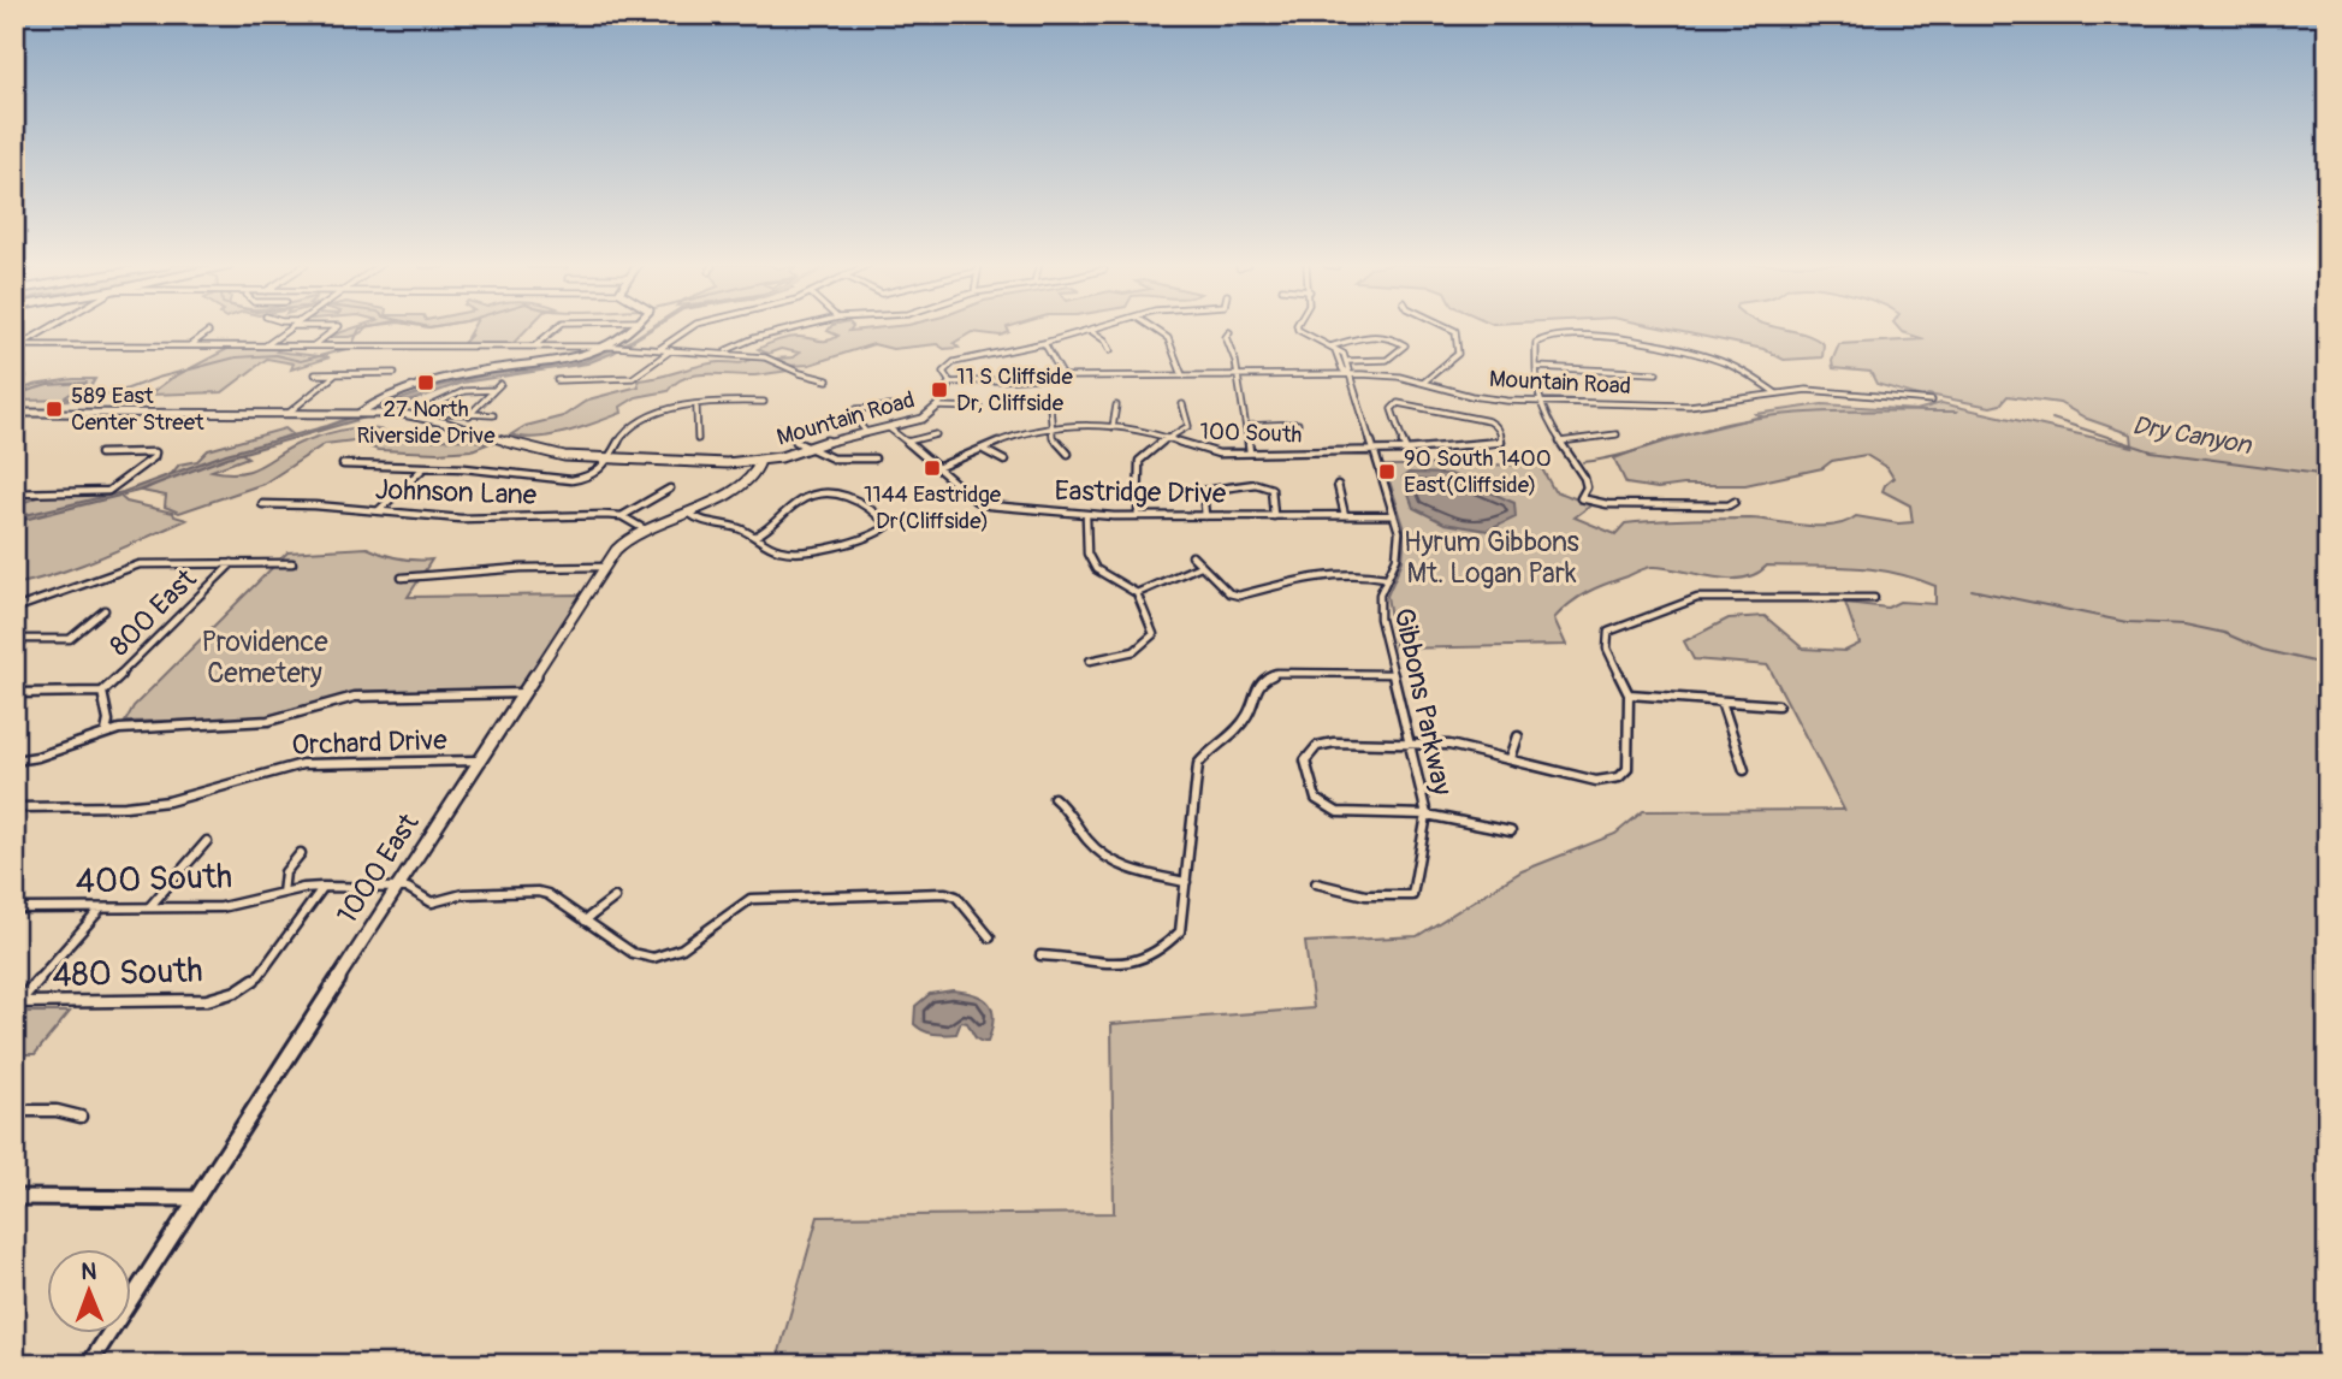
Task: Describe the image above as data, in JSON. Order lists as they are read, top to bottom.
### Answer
{
  "streets": {
    "street": [
      "Mountain Road",
      "100 South",
      "Johnson Lane",
      "Eastridge Drive",
      "800 East",
      "Gibbons Parkway",
      "Orchard Drive",
      "1000 East",
      "400 South",
      "480 South"
    ]
  },
  "crossings": [
    ["Mountain Road", "Eastridge Drive"],
    ["Mountain Road", "Gibbons Parkway"],
    ["Mountain Road", "1000 East"],
    ["100 South", "Eastridge Drive"],
    ["100 South", "Gibbons Parkway"],
    ["Eastridge Drive", "Gibbons Parkway"],
    ["Orchard Drive", "1000 East"],
    ["1000 East", "400 South"],
    ["400 South", "480 South"]
  ],
  "water": ["Dry Canyon"],
  "parks": ["Hyrum Gibbons Mt. Logan Park", "Providence Cemetery"],
  "places": {
    "transit": [
      "27 North Riverside Drive",
      "11 S Cliffside Dr, Cliffside",
      "589 East Center Street",
      "1144 Eastridge Dr(Cliffside)",
      "90 South 1400 East(Cliffside)"
    ]
  },
  "north": "top"
}
